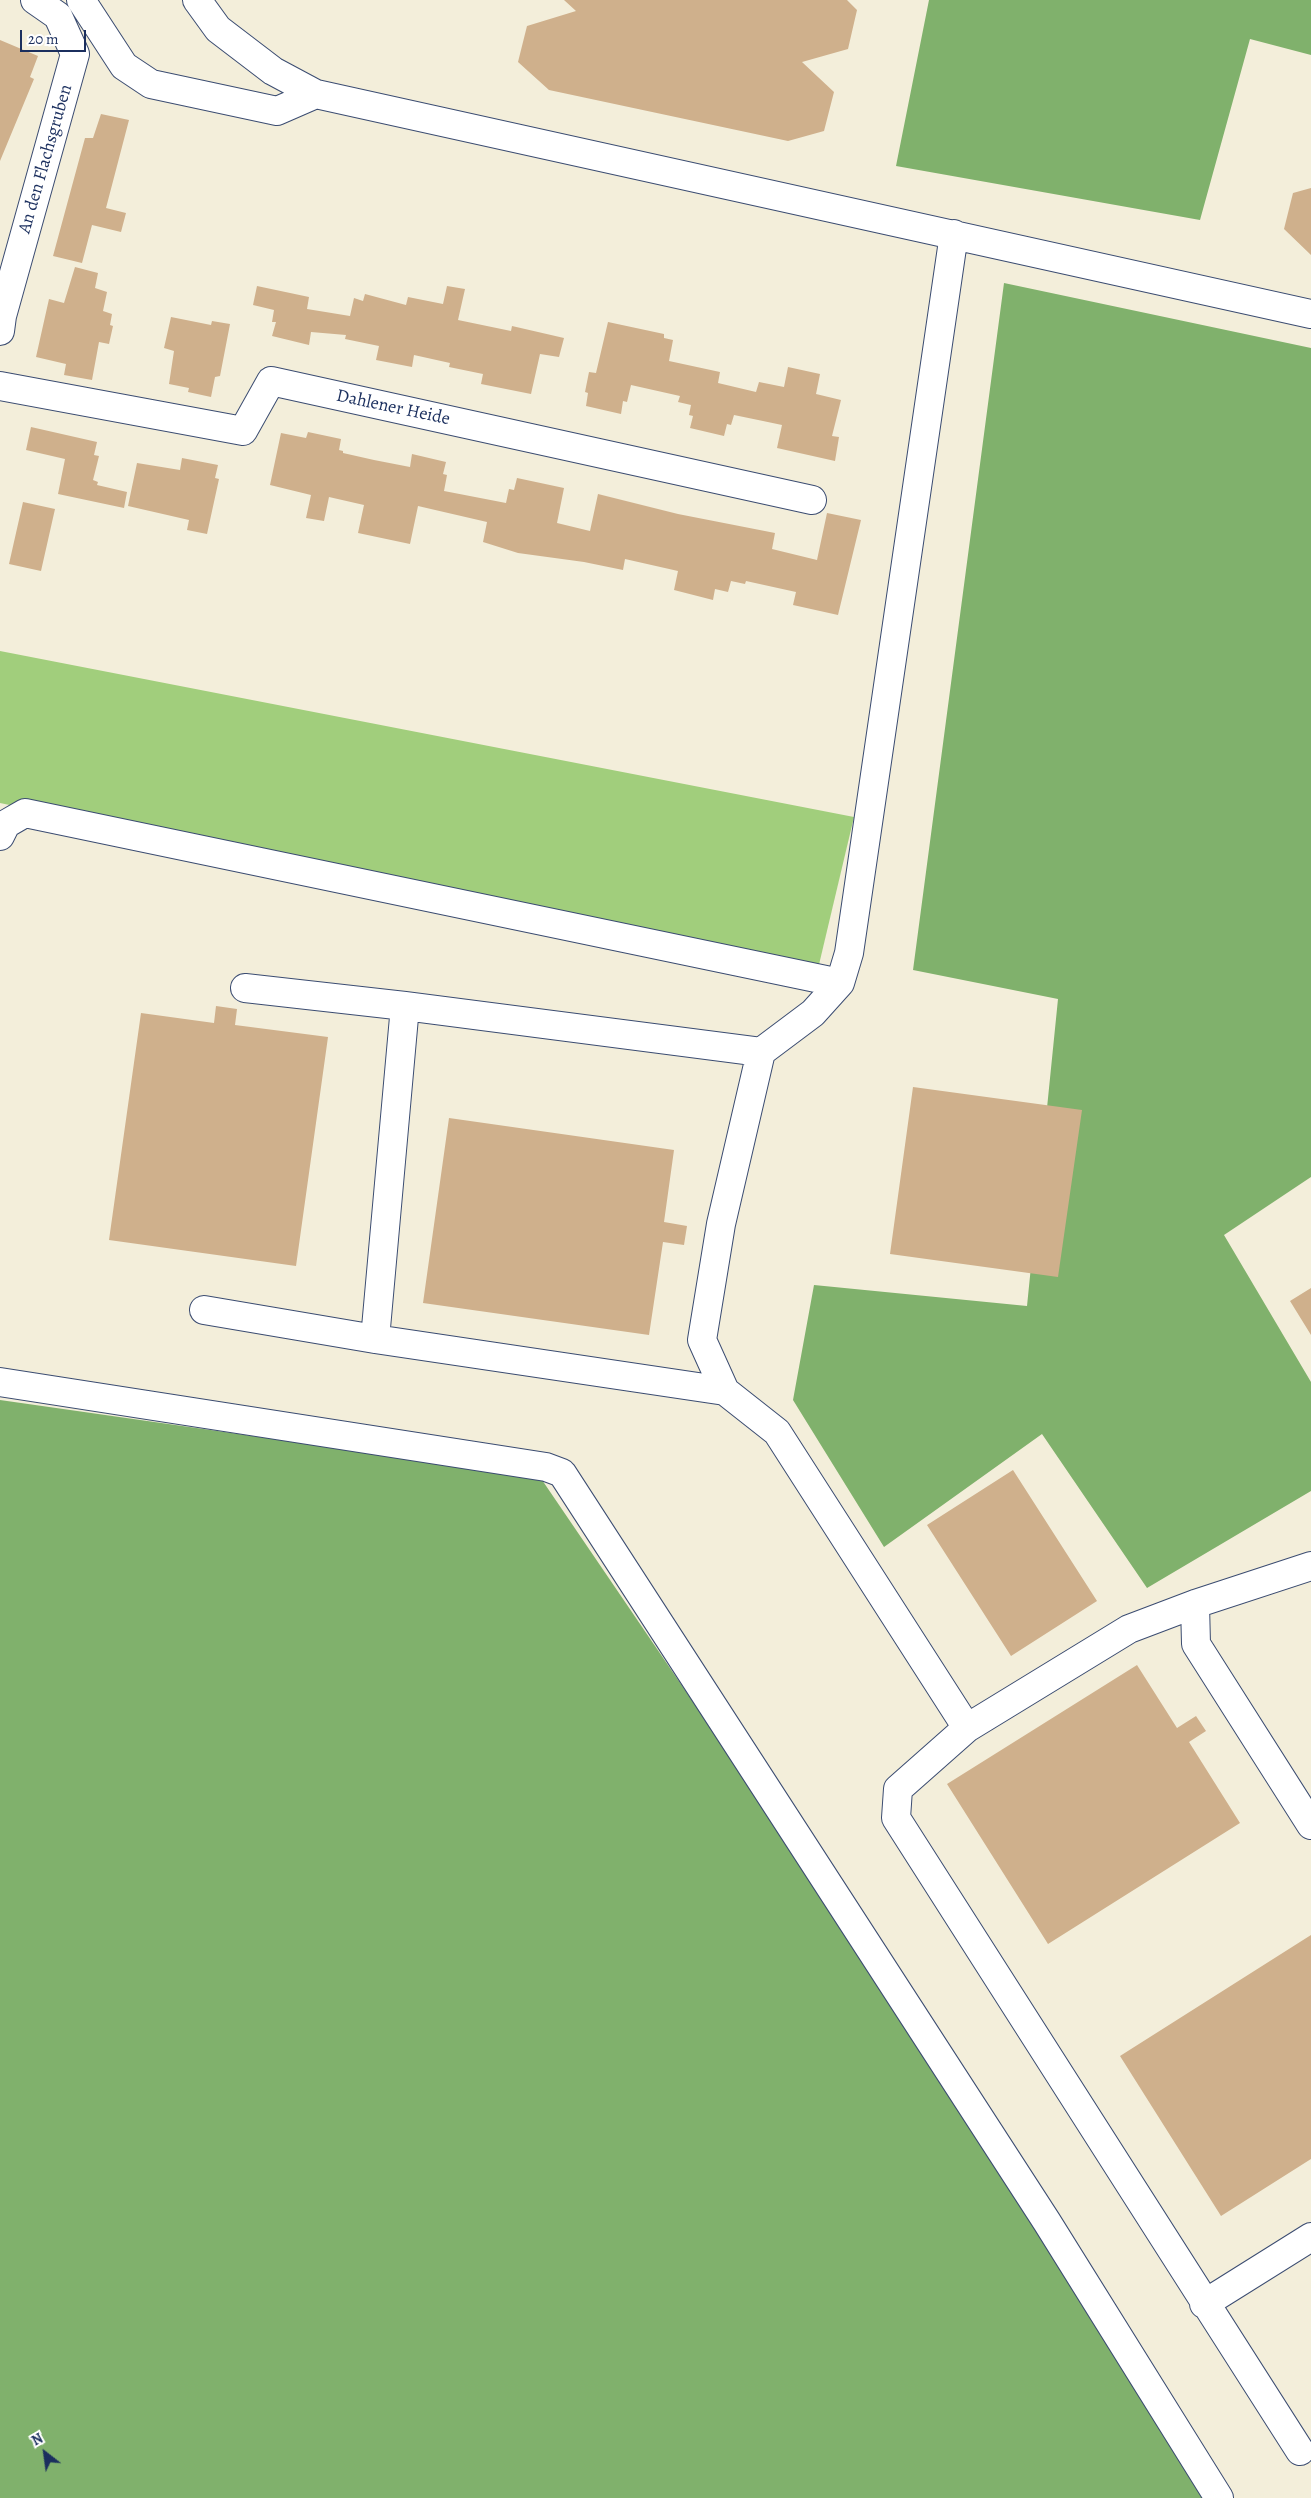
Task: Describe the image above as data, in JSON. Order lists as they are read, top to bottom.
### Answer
{
  "streets": {
    "street": ["An den Flachsgruben", "Dahlener Heide"]
  },
  "scale_bar": "20 m",
  "north": "top left"
}
